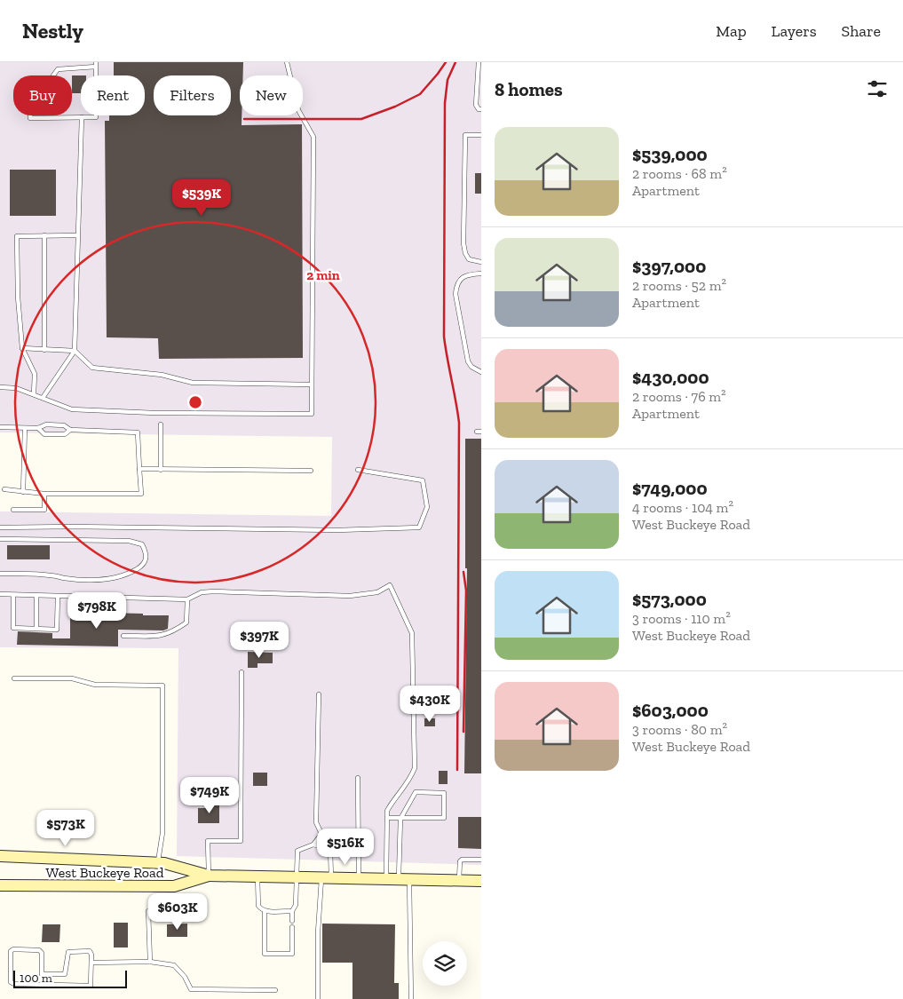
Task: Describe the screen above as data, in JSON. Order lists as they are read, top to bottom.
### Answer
{
  "streets": {
    "main road": ["West Buckeye Road"]
  },
  "scale_bar": "100 m",
  "page": {
    "header": "Nestly",
    "nav": ["Map", "Layers", "Share"],
    "heading": "8 homes",
    "chip": [
      "Buy",
      "Rent",
      "Filters",
      "New"
    ],
    "list": [
      {
        "name": "$539,000",
        "note": "2 rooms · 68 m² · Apartment"
      },
      {
        "name": "$397,000",
        "note": "2 rooms · 52 m² · Apartment"
      },
      {
        "name": "$430,000",
        "note": "2 rooms · 76 m² · Apartment"
      },
      {
        "name": "$749,000",
        "note": "4 rooms · 104 m² · West Buckeye Road"
      },
      {
        "name": "$573,000",
        "note": "3 rooms · 110 m² · West Buckeye Road"
      },
      {
        "name": "$603,000",
        "note": "3 rooms · 80 m² · West Buckeye Road"
      }
    ],
    "price": [
      "$539K",
      "$798K",
      "$397K",
      "$430K",
      "$749K",
      "$573K",
      "$516K",
      "$603K"
    ],
    "scale": "100 m"
  },
  "rings": ["2 min"]
}
